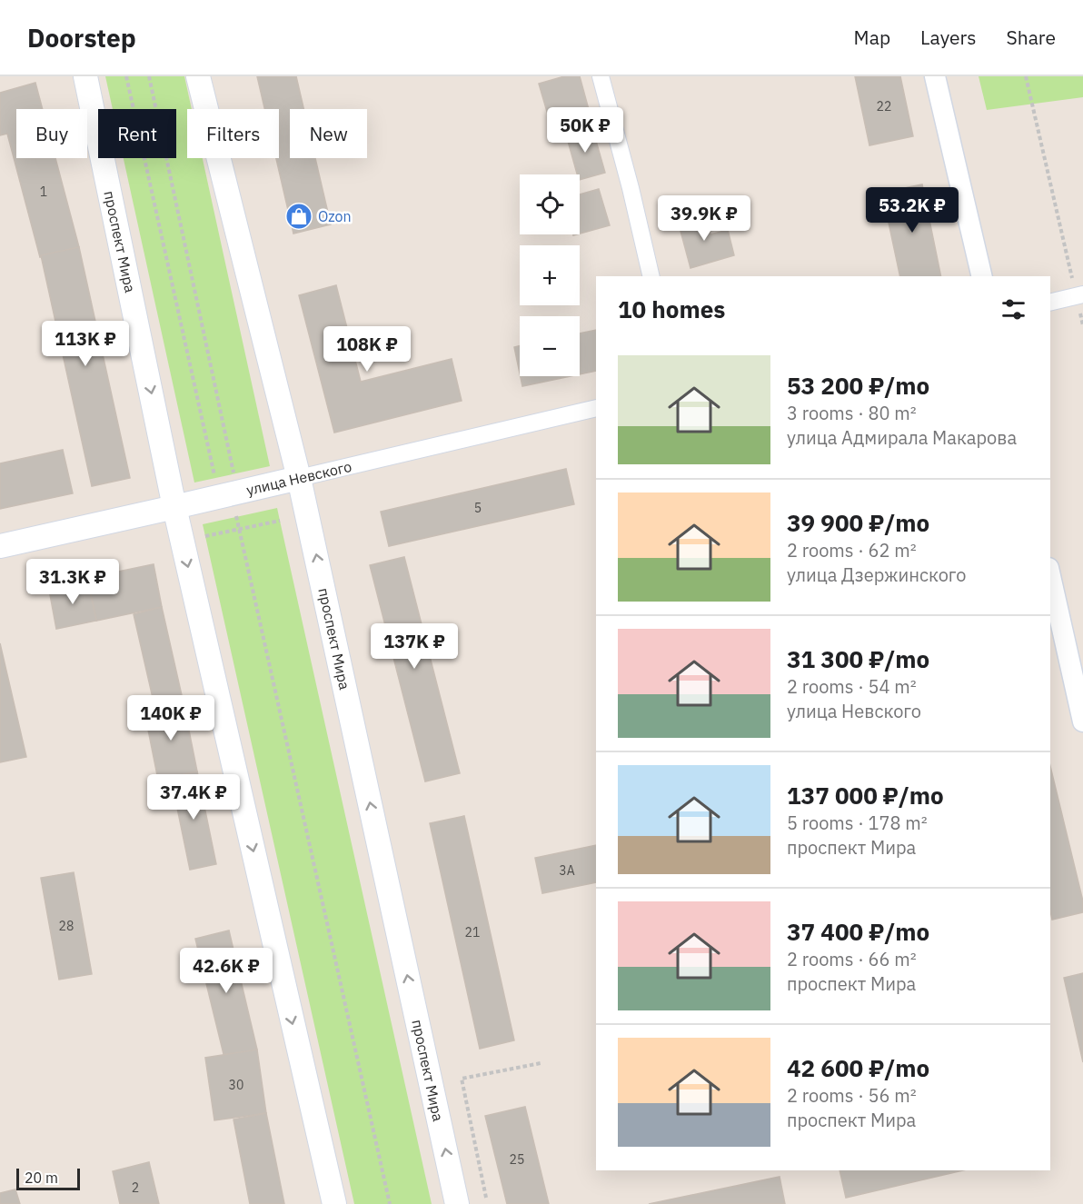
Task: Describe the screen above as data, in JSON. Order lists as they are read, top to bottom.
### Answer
{
  "streets": {
    "main road": ["проспект Мира", "улица Невского"]
  },
  "crossings": [
    ["проспект Мира", "улица Невского"]
  ],
  "places": {
    "shop": ["Ozon"]
  },
  "house_numbers": [
    "22",
    "1",
    "5",
    "3А",
    "28",
    "21",
    "30",
    "25",
    "2"
  ],
  "scale_bar": "20 m",
  "page": {
    "header": "Doorstep",
    "nav": ["Map", "Layers", "Share"],
    "price": [
      "50K ₽",
      "53.2K ₽",
      "39.9K ₽",
      "113K ₽",
      "108K ₽",
      "31.3K ₽",
      "137K ₽",
      "140K ₽",
      "37.4K ₽",
      "42.6K ₽"
    ],
    "chip": [
      "Buy",
      "Rent",
      "Filters",
      "New"
    ],
    "map_buttons": ["+", "−"],
    "heading": "10 homes",
    "list": [
      {
        "name": "53 200 ₽/mo",
        "note": "3 rooms · 80 m² · улица Адмирала Макарова"
      },
      {
        "name": "39 900 ₽/mo",
        "note": "2 rooms · 62 m² · улица Дзержинского"
      },
      {
        "name": "31 300 ₽/mo",
        "note": "2 rooms · 54 m² · улица Невского"
      },
      {
        "name": "137 000 ₽/mo",
        "note": "5 rooms · 178 m² · проспект Мира"
      },
      {
        "name": "37 400 ₽/mo",
        "note": "2 rooms · 66 m² · проспект Мира"
      },
      {
        "name": "42 600 ₽/mo",
        "note": "2 rooms · 56 m² · проспект Мира"
      }
    ],
    "scale": "20 m"
  }
}
